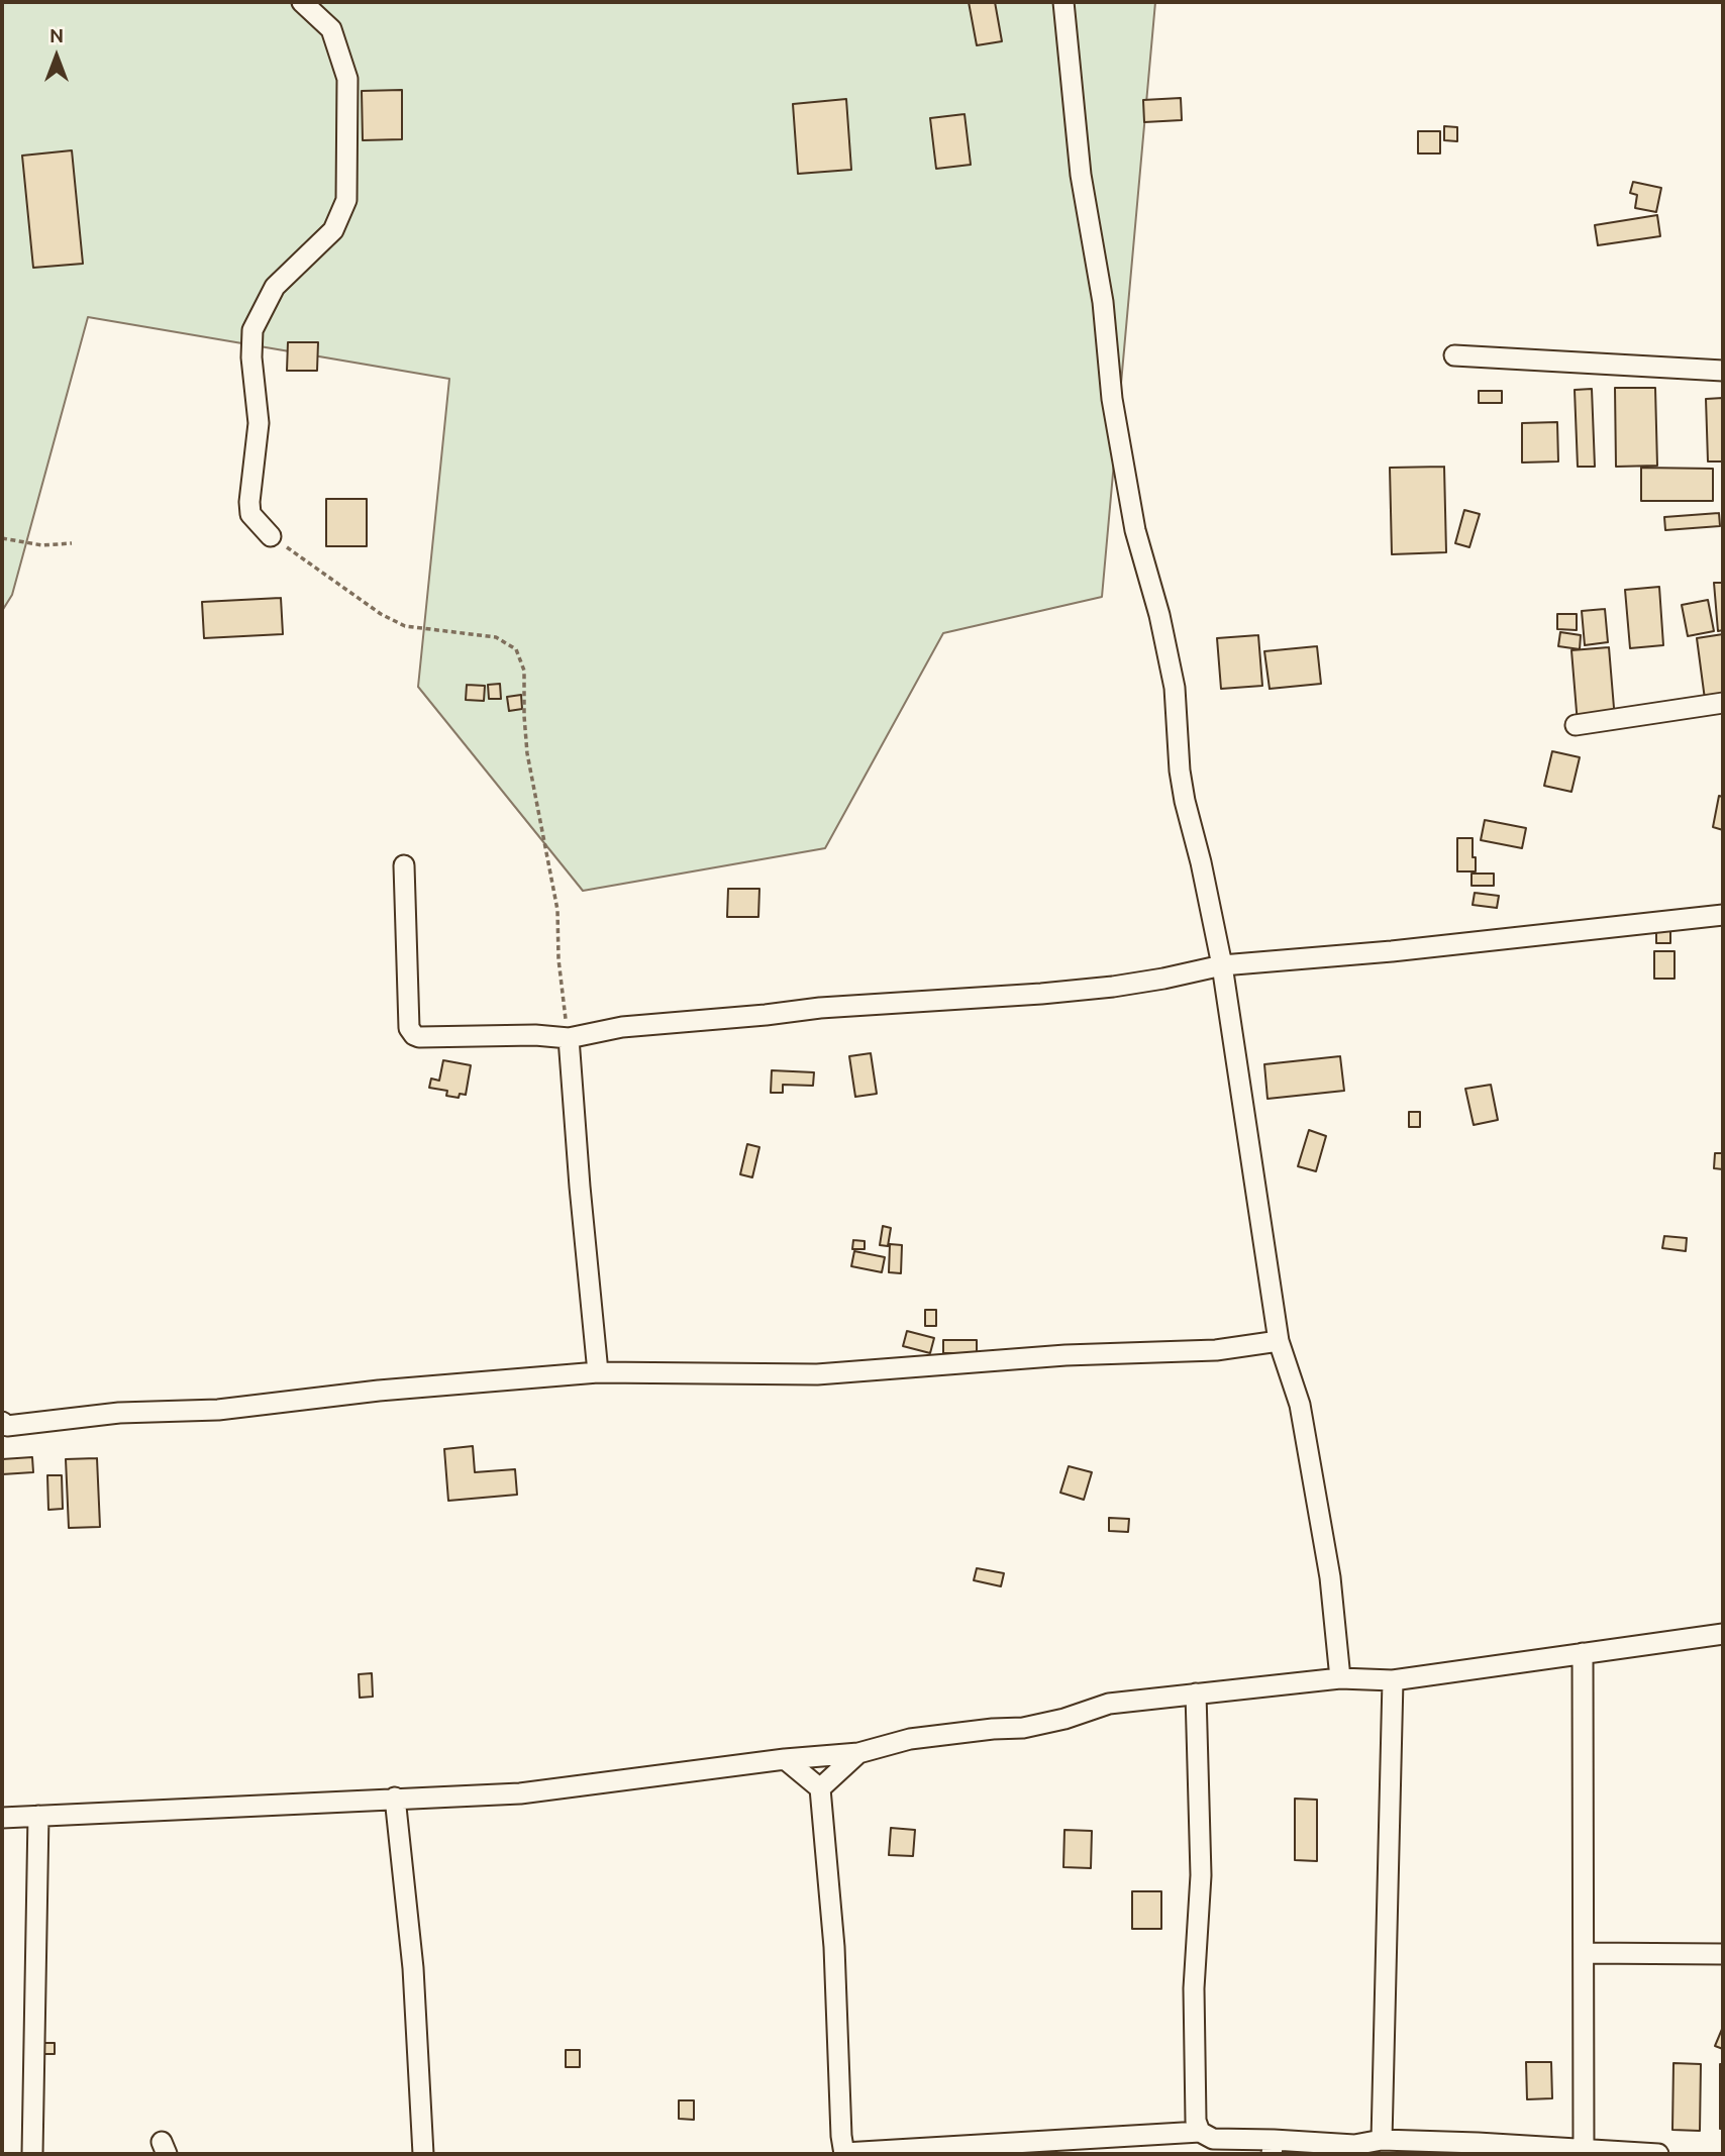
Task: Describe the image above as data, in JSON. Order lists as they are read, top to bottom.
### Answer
{
  "north": "top"
}
